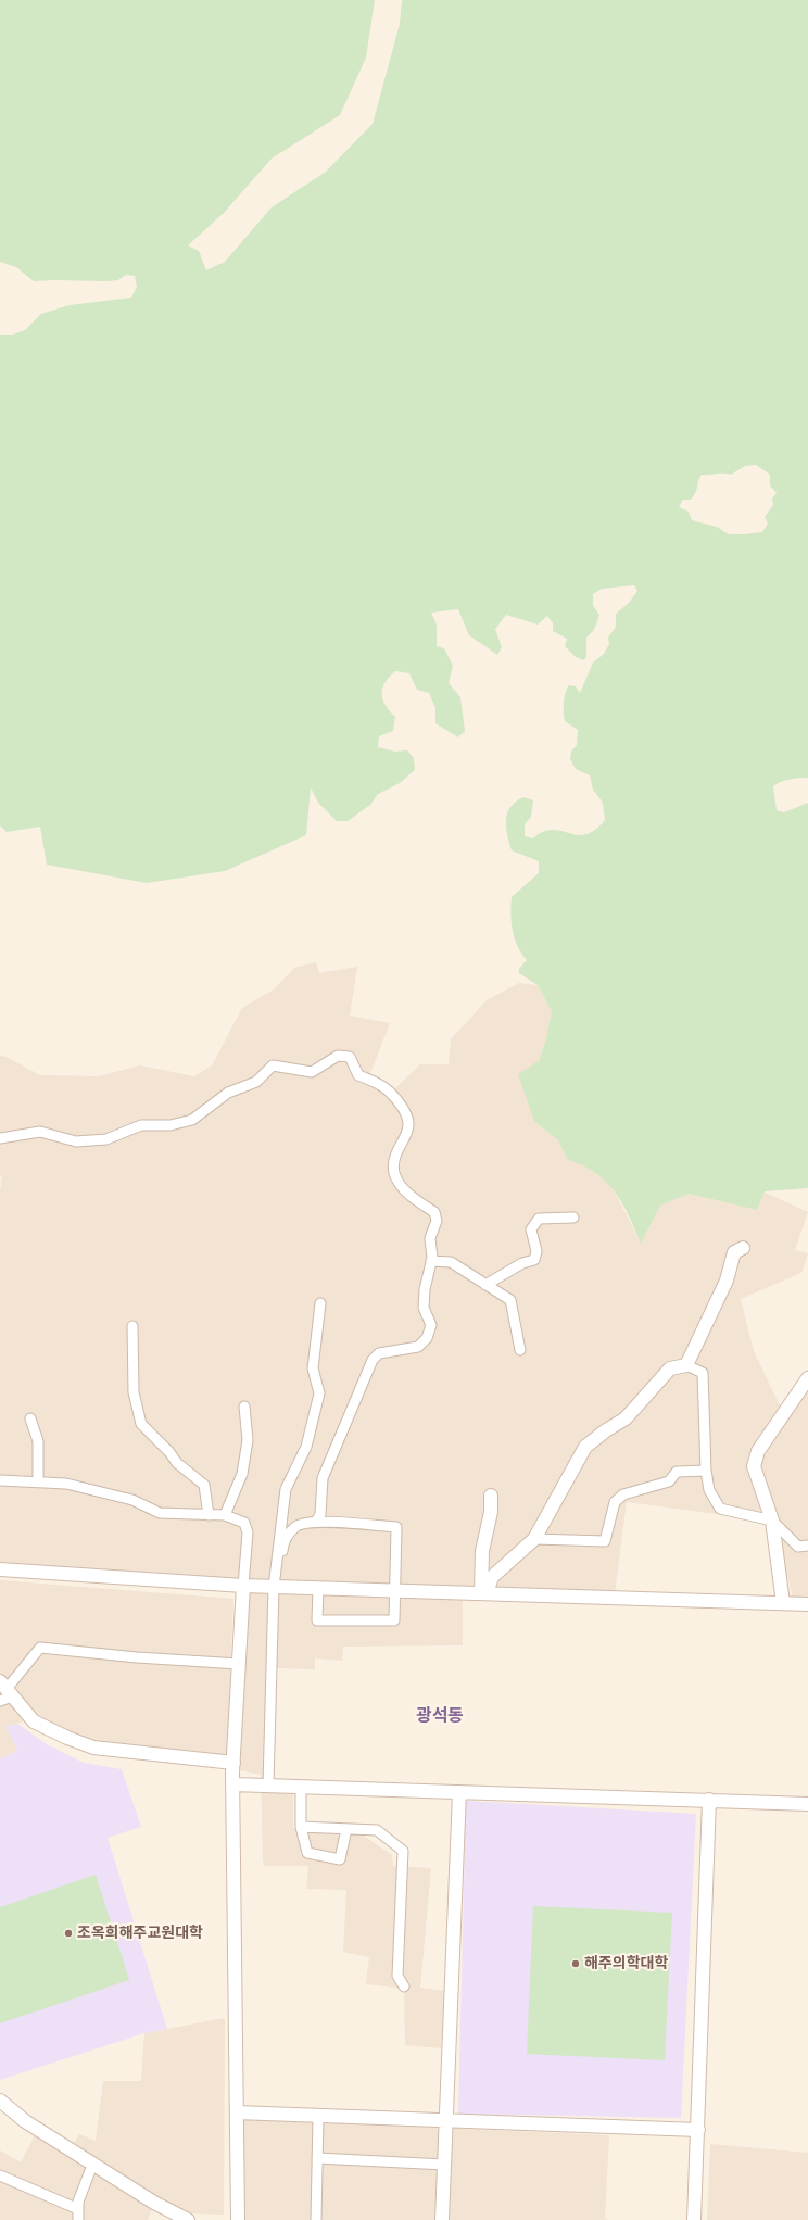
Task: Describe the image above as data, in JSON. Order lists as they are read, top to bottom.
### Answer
{
  "districts": ["광석동"],
  "places": ["조옥희해주교원대학", "해주의학대학"]
}
